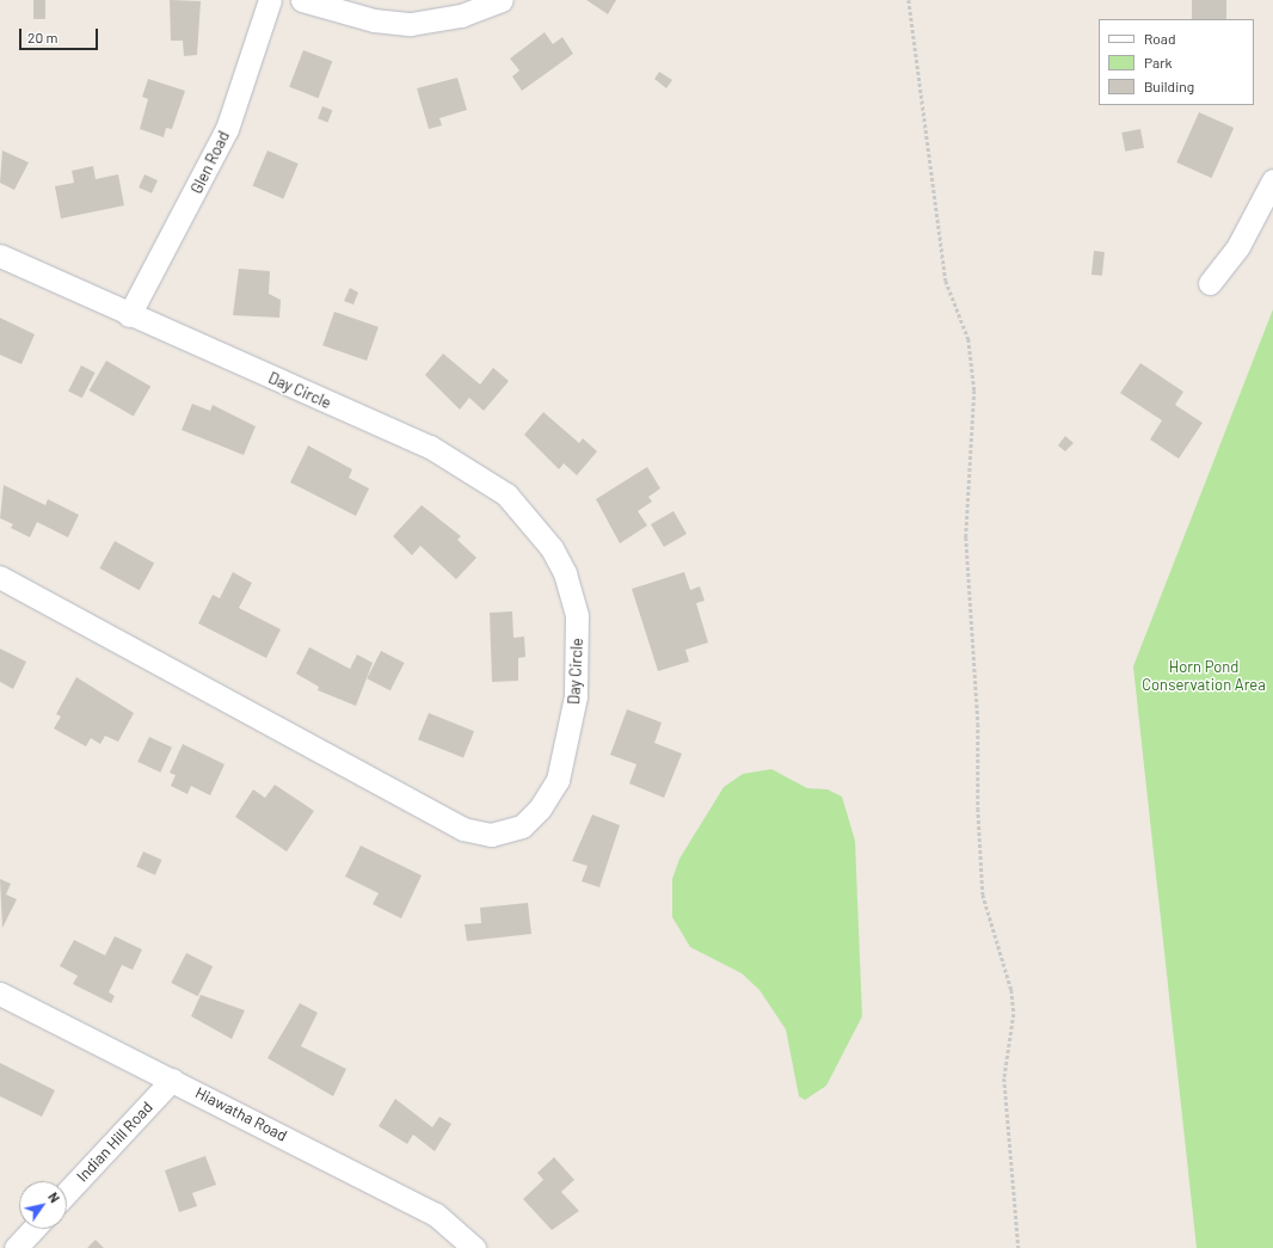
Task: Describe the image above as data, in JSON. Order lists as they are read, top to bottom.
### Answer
{
  "streets": {
    "street": [
      "Glen Road",
      "Day Circle",
      "Hiawatha Road",
      "Indian Hill Road"
    ]
  },
  "crossings": [
    ["Glen Road", "Day Circle"],
    ["Hiawatha Road", "Indian Hill Road"]
  ],
  "parks": ["Horn Pond Conservation Area"],
  "legend": ["Road", "Park", "Building"],
  "scale_bar": "20 m",
  "north": "top right"
}
